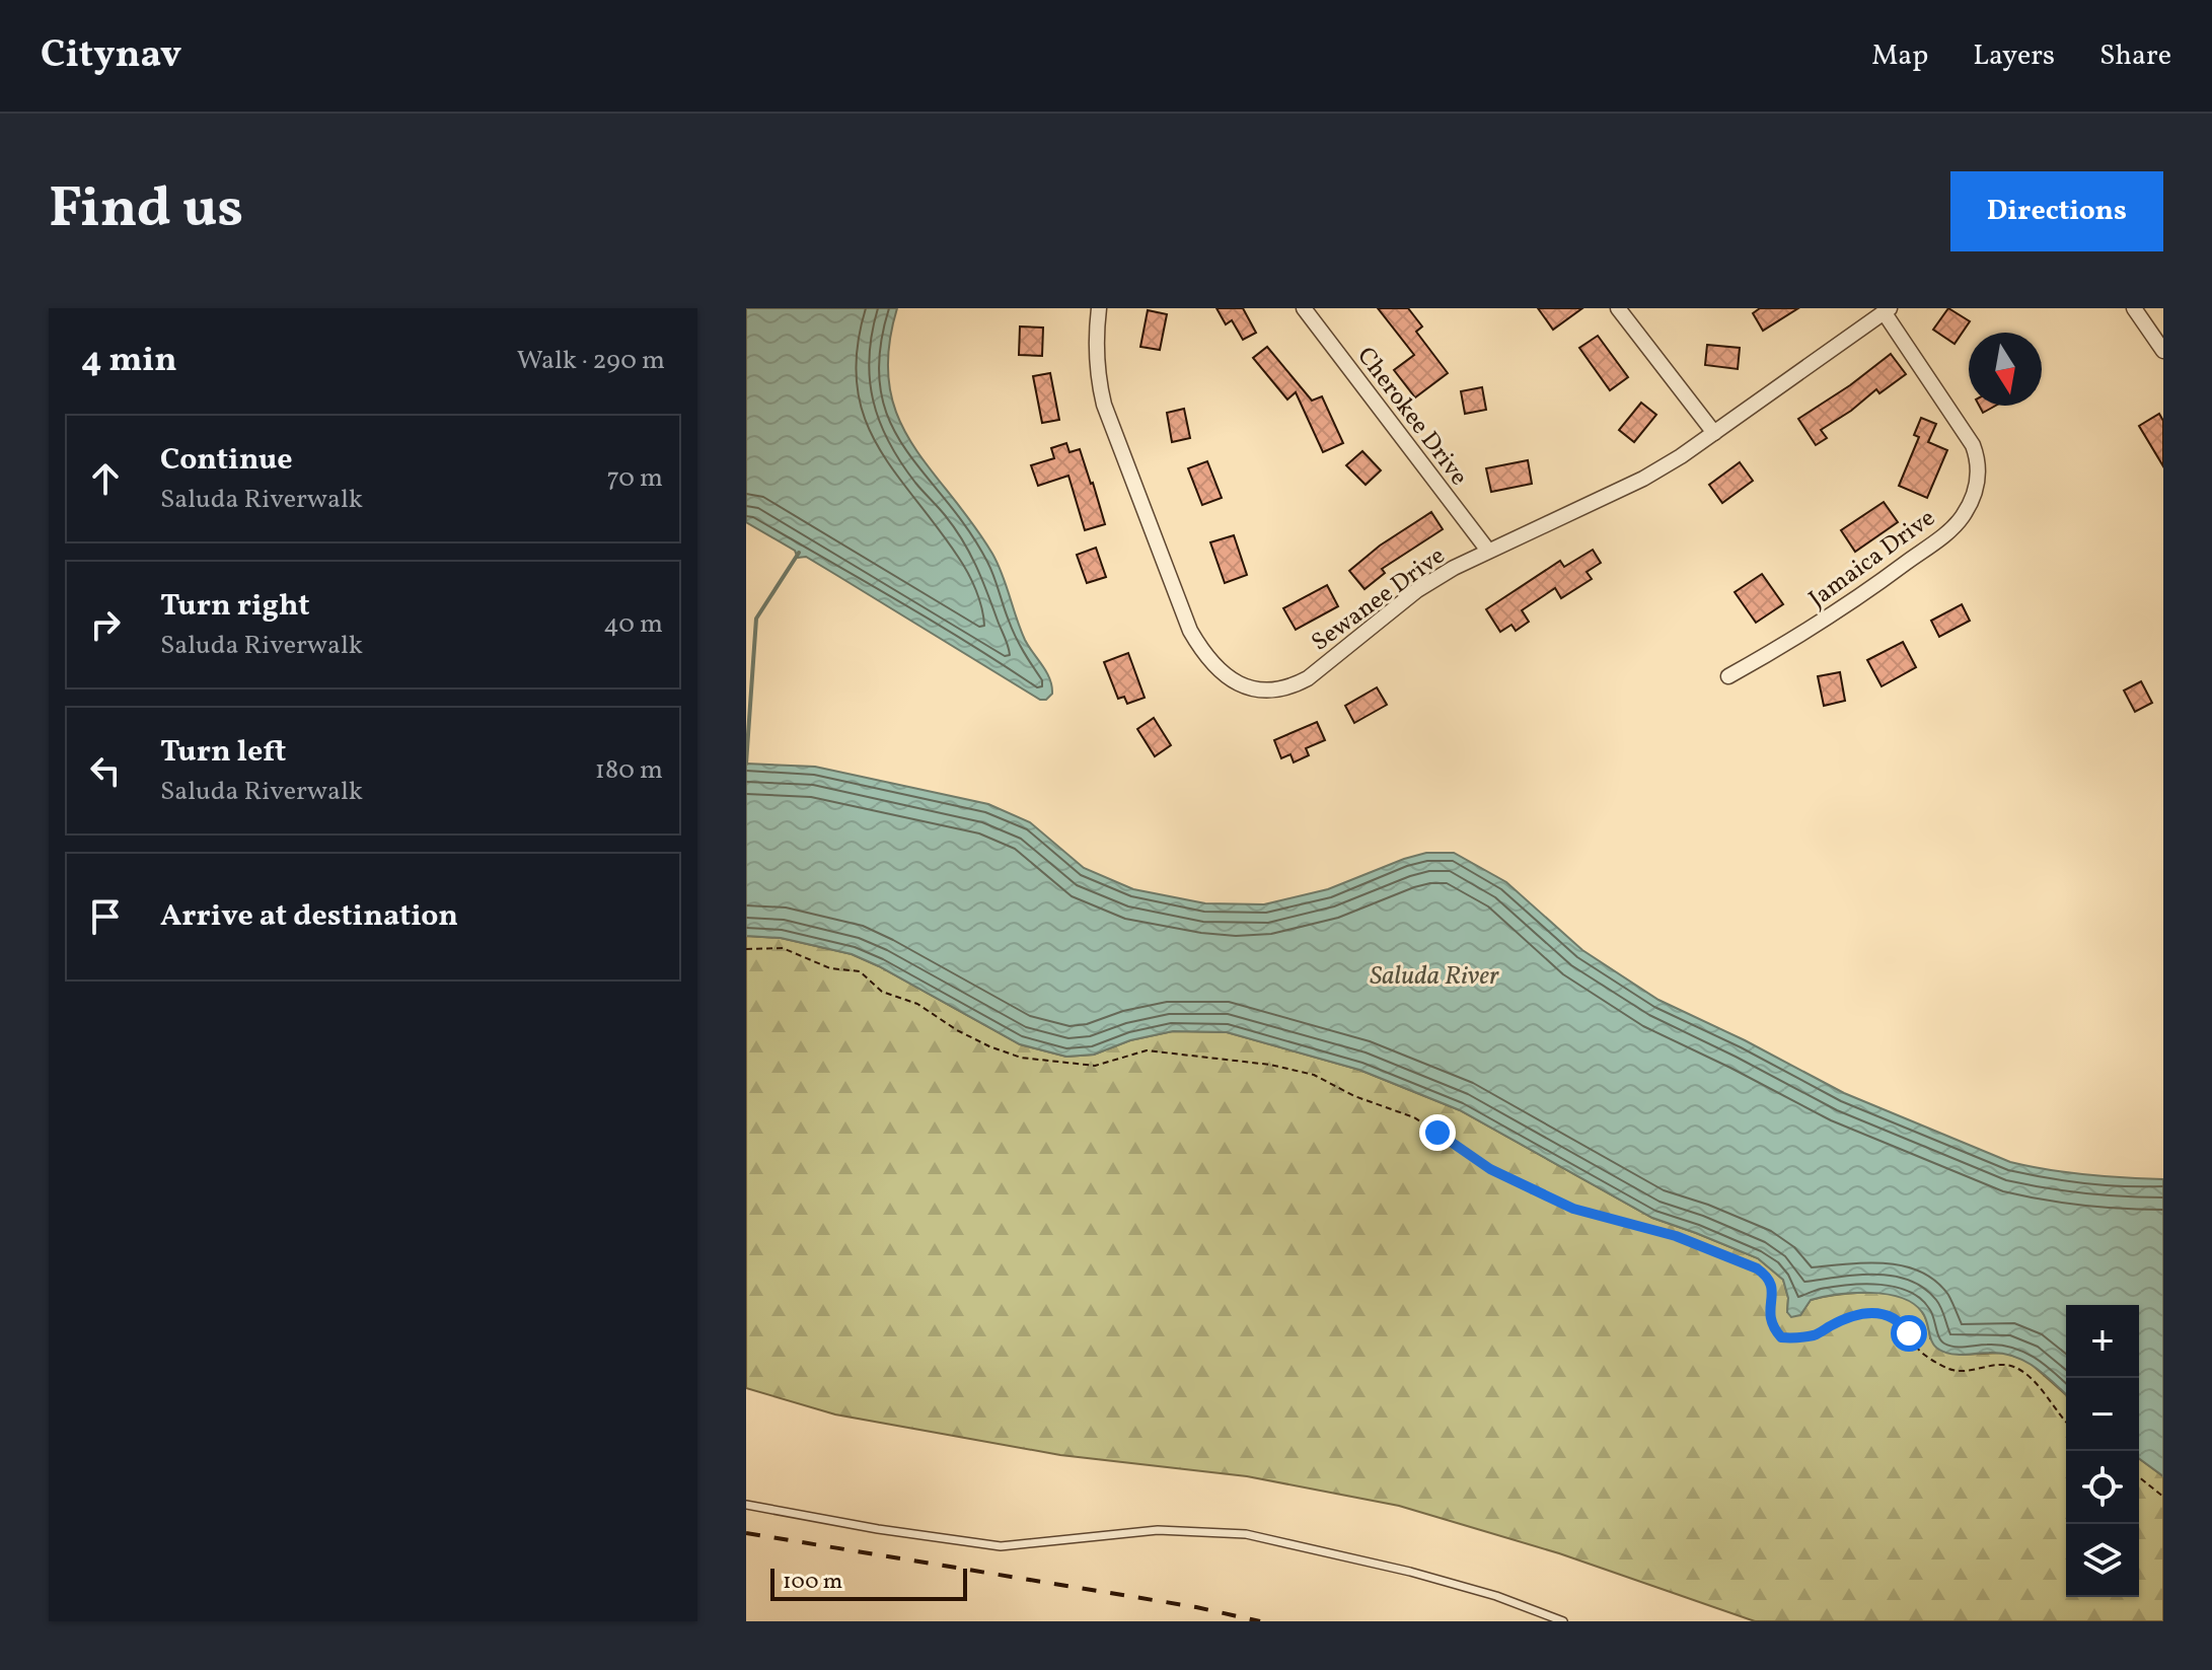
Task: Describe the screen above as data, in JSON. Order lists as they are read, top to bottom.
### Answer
{
  "streets": {
    "street": ["Cherokee Drive", "Jamaica Drive", "Sewanee Drive"]
  },
  "crossings": [
    ["Cherokee Drive", "Sewanee Drive"],
    ["Jamaica Drive", "Sewanee Drive"]
  ],
  "water": ["Saluda River"],
  "scale_bar": "100 m",
  "north": "bottom",
  "page": {
    "header": "Citynav",
    "nav": ["Map", "Layers", "Share"],
    "title": "Find us",
    "buttons": "Directions",
    "heading": ["4 min", "Walk · 290 m"],
    "list": [
      ["Continue", "Saluda Riverwalk", "70 m"],
      ["Turn right", "Saluda Riverwalk", "40 m"],
      ["Turn left", "Saluda Riverwalk", "180 m"],
      "Arrive at destination"
    ],
    "map_buttons": ["+", "−"],
    "scale": "100 m"
  }
}
